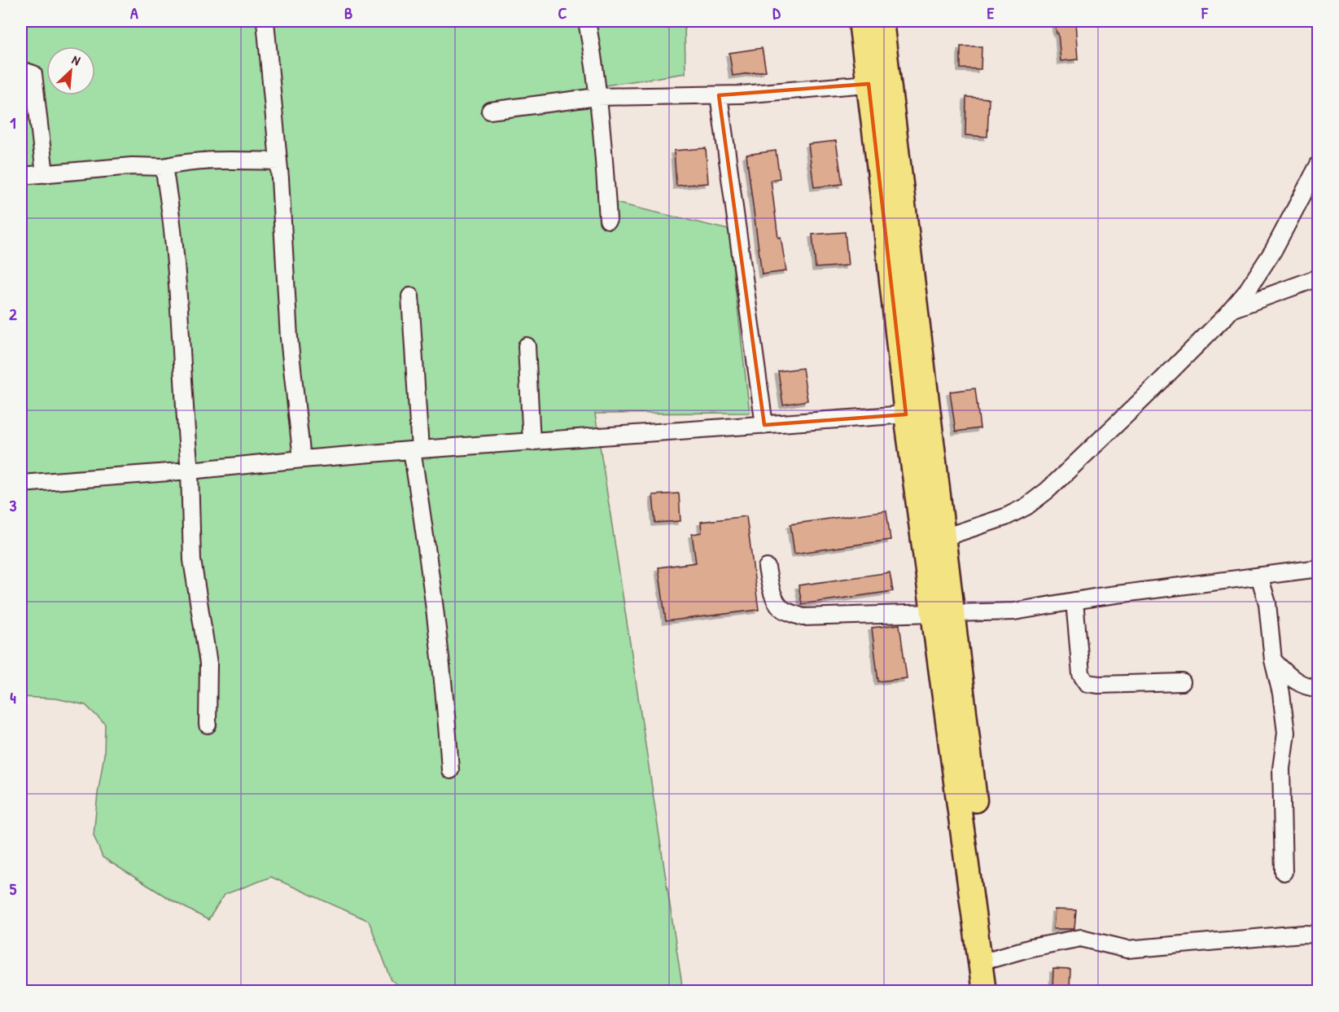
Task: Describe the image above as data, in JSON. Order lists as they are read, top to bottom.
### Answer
{
  "north": "top right",
  "grid": {
    "columns": [
      "A",
      "B",
      "C",
      "D",
      "E",
      "F"
    ],
    "rows": [
      "1",
      "2",
      "3",
      "4",
      "5"
    ]
  }
}
